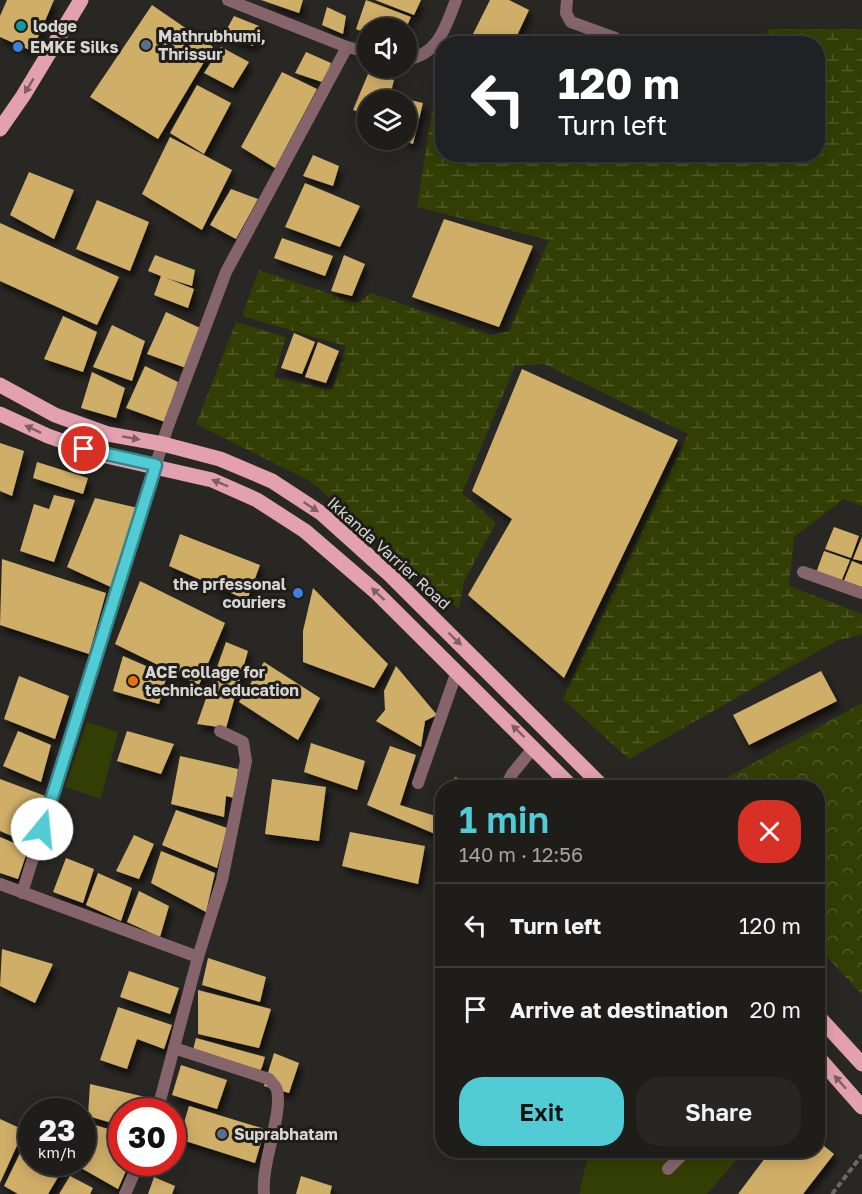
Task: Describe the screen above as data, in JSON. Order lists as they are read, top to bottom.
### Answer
{
  "streets": {
    "main road": ["Ikkanda Varrier Road"]
  },
  "places": [
    "lodge",
    "Mathrubhumi, Thrissur",
    "EMKE Silks",
    "the prfessonal couriers",
    "ACE collage for technical education",
    "Suprabhatam"
  ],
  "page": {
    "turn": ["120 m", "Turn left"],
    "heading": ["1 min", "140 m · 12:56"],
    "list": [
      {
        "name": "Turn left",
        "value": "120 m"
      },
      {
        "name": "Arrive at destination",
        "value": "20 m"
      }
    ],
    "buttons": ["Exit", "Share"],
    "speed": "23 km/h",
    "limit": "30"
  }
}
